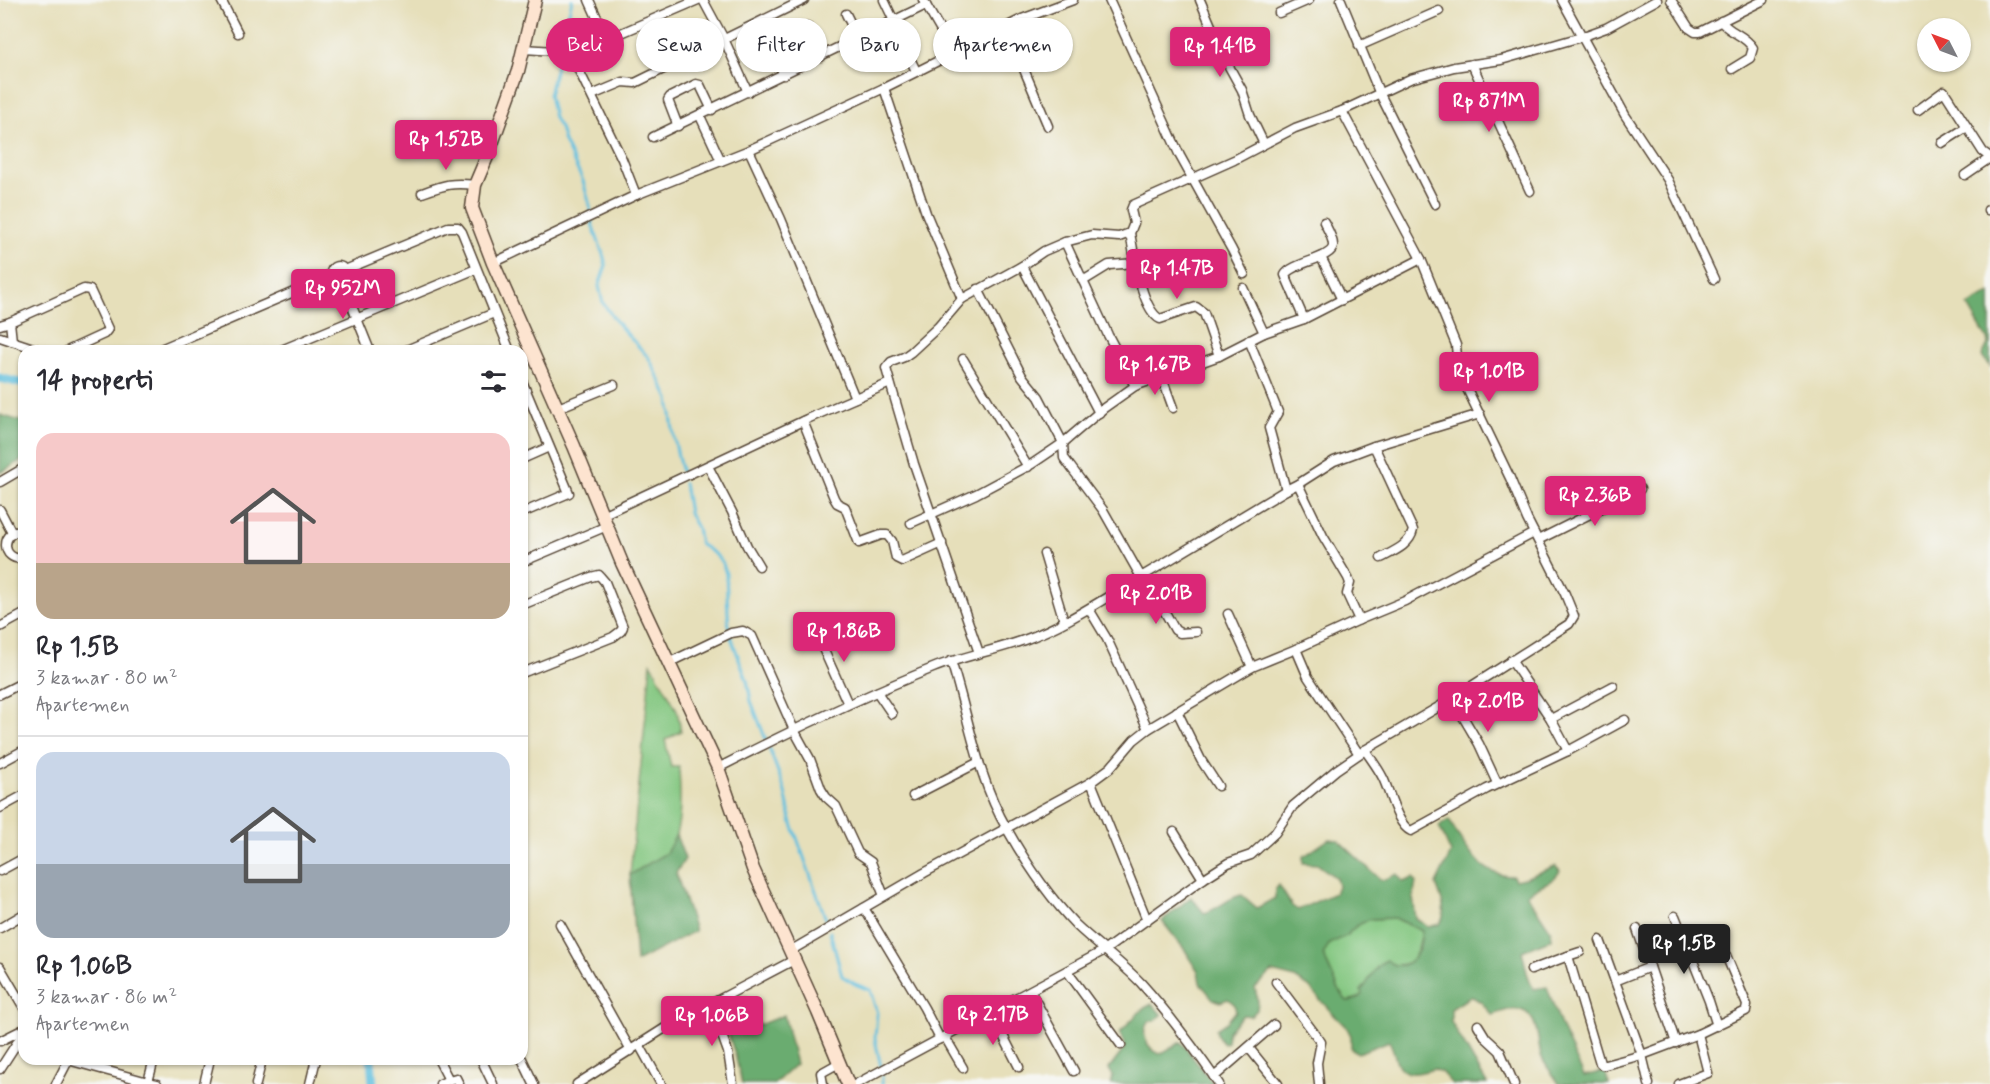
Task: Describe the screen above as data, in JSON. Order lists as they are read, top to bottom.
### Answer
{
  "north": "top left",
  "page": {
    "chip": [
      "Beli",
      "Sewa",
      "Filter",
      "Baru",
      "Apartemen"
    ],
    "price": [
      "Rp 1.41B",
      "Rp 871M",
      "Rp 1.52B",
      "Rp 1.47B",
      "Rp 952M",
      "Rp 1.67B",
      "Rp 1.01B",
      "Rp 2.36B",
      "Rp 2.01B",
      "Rp 1.86B",
      "Rp 2.01B",
      "Rp 1.5B",
      "Rp 2.17B",
      "Rp 1.06B"
    ],
    "heading": "14 properti",
    "list": [
      {
        "name": "Rp 1.5B",
        "note": "3 kamar · 80 m² · Apartemen"
      },
      {
        "name": "Rp 1.06B",
        "note": "3 kamar · 86 m² · Apartemen"
      }
    ]
  }
}
